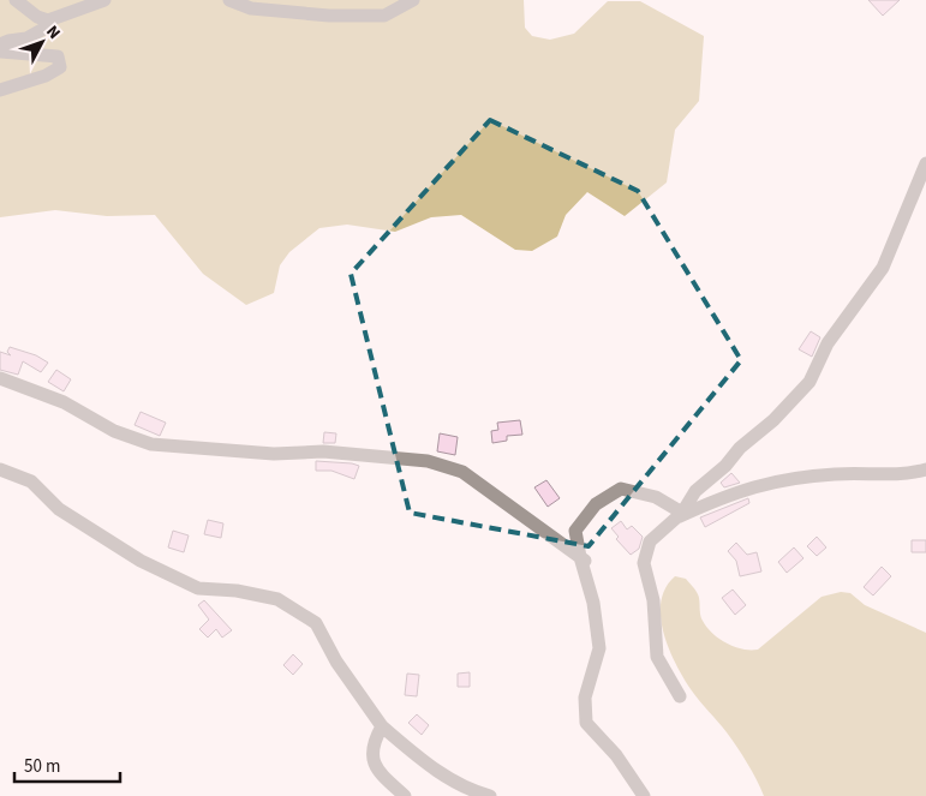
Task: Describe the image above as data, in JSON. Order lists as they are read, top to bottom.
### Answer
{
  "scale_bar": "50 m",
  "north": "top right"
}
